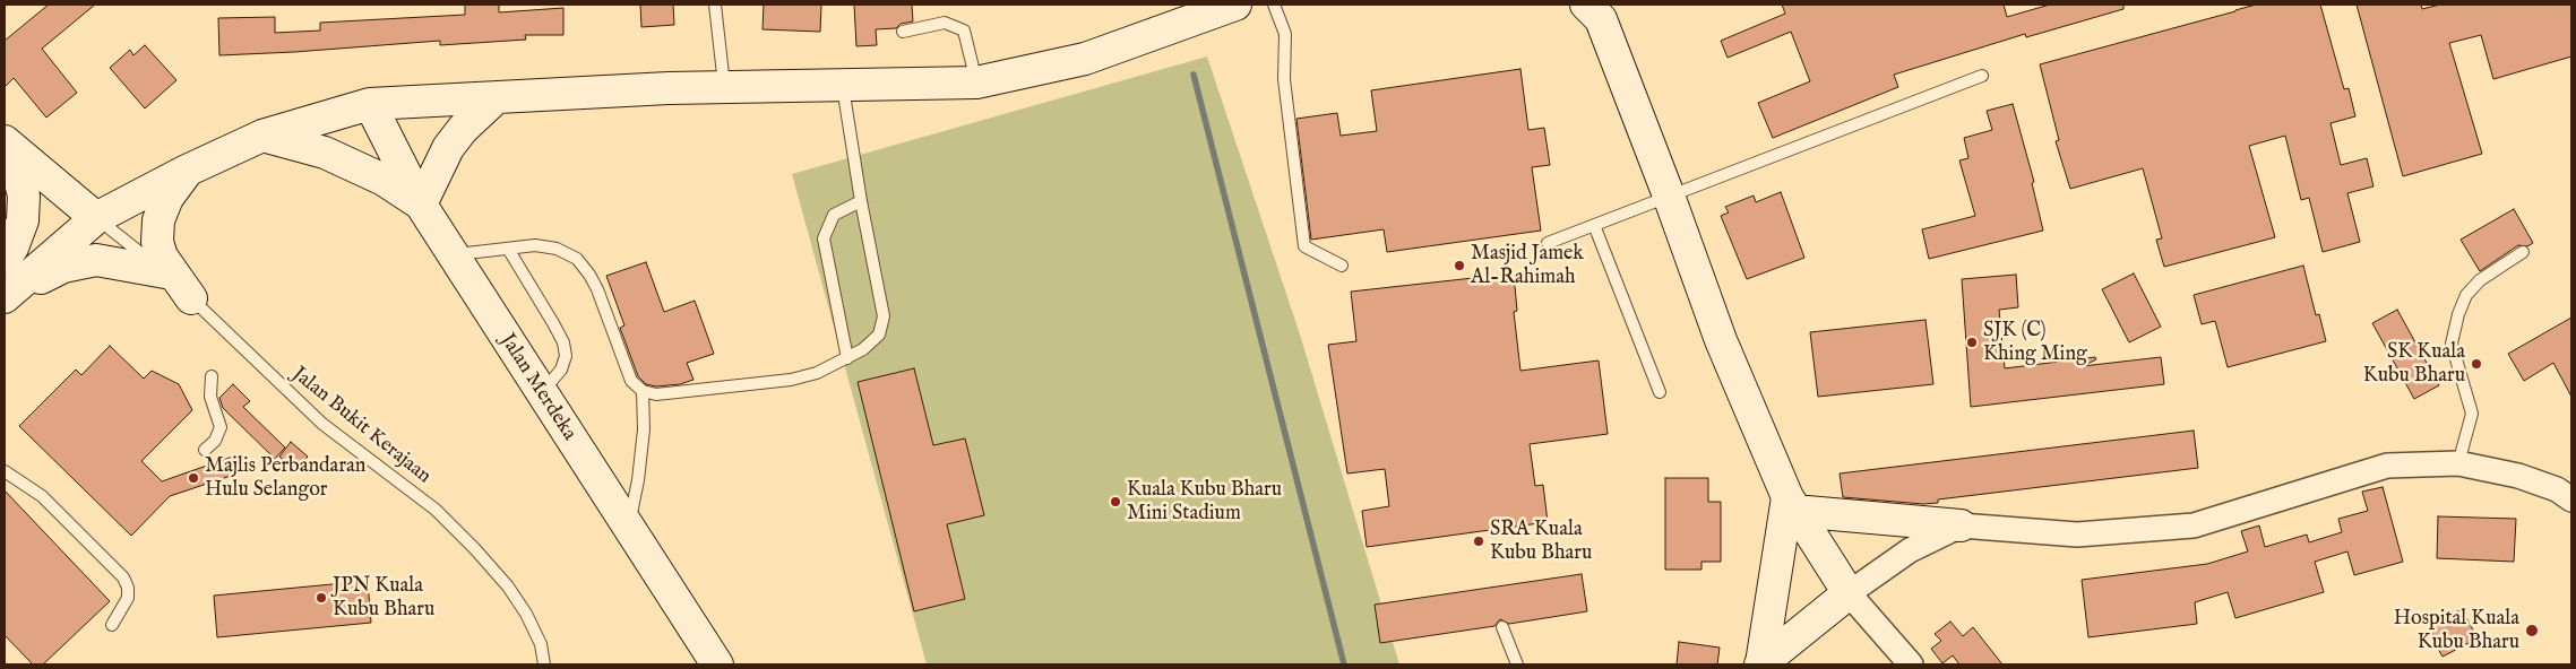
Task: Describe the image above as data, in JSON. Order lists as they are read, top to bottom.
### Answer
{
  "streets": {
    "main road": ["Jalan Merdeka"],
    "lane": ["Jalan Bukit Kerajaan"]
  },
  "places": [
    "Masjid Jamek Al-Rahimah",
    "SJK (C) Khing Ming",
    "SK Kuala Kubu Bharu",
    "Majlis Perbandaran Hulu Selangor",
    "Kuala Kubu Bharu Mini Stadium",
    "SRA Kuala Kubu Bharu",
    "JPN Kuala Kubu Bharu",
    "Hospital Kuala Kubu Bharu"
  ]
}
